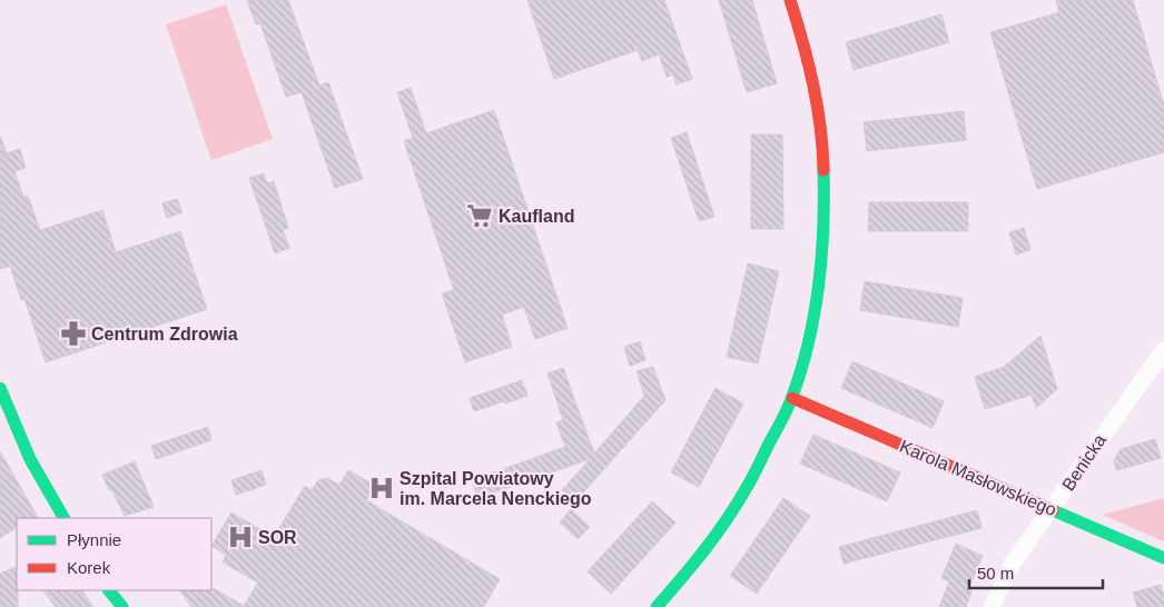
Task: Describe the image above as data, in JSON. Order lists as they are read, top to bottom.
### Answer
{
  "streets": {
    "street": ["Benicka", "Karola Masłowskiego"]
  },
  "crossings": [
    ["Benicka", "Karola Masłowskiego"]
  ],
  "places": {
    "supermarket": ["Kaufland"],
    "pharmacy": ["Centrum Zdrowia"],
    "hospital": ["Szpital Powiatowy im. Marcela Nenckiego", "SOR"]
  },
  "legend": ["Płynnie", "Korek"],
  "scale_bar": "50 m"
}
